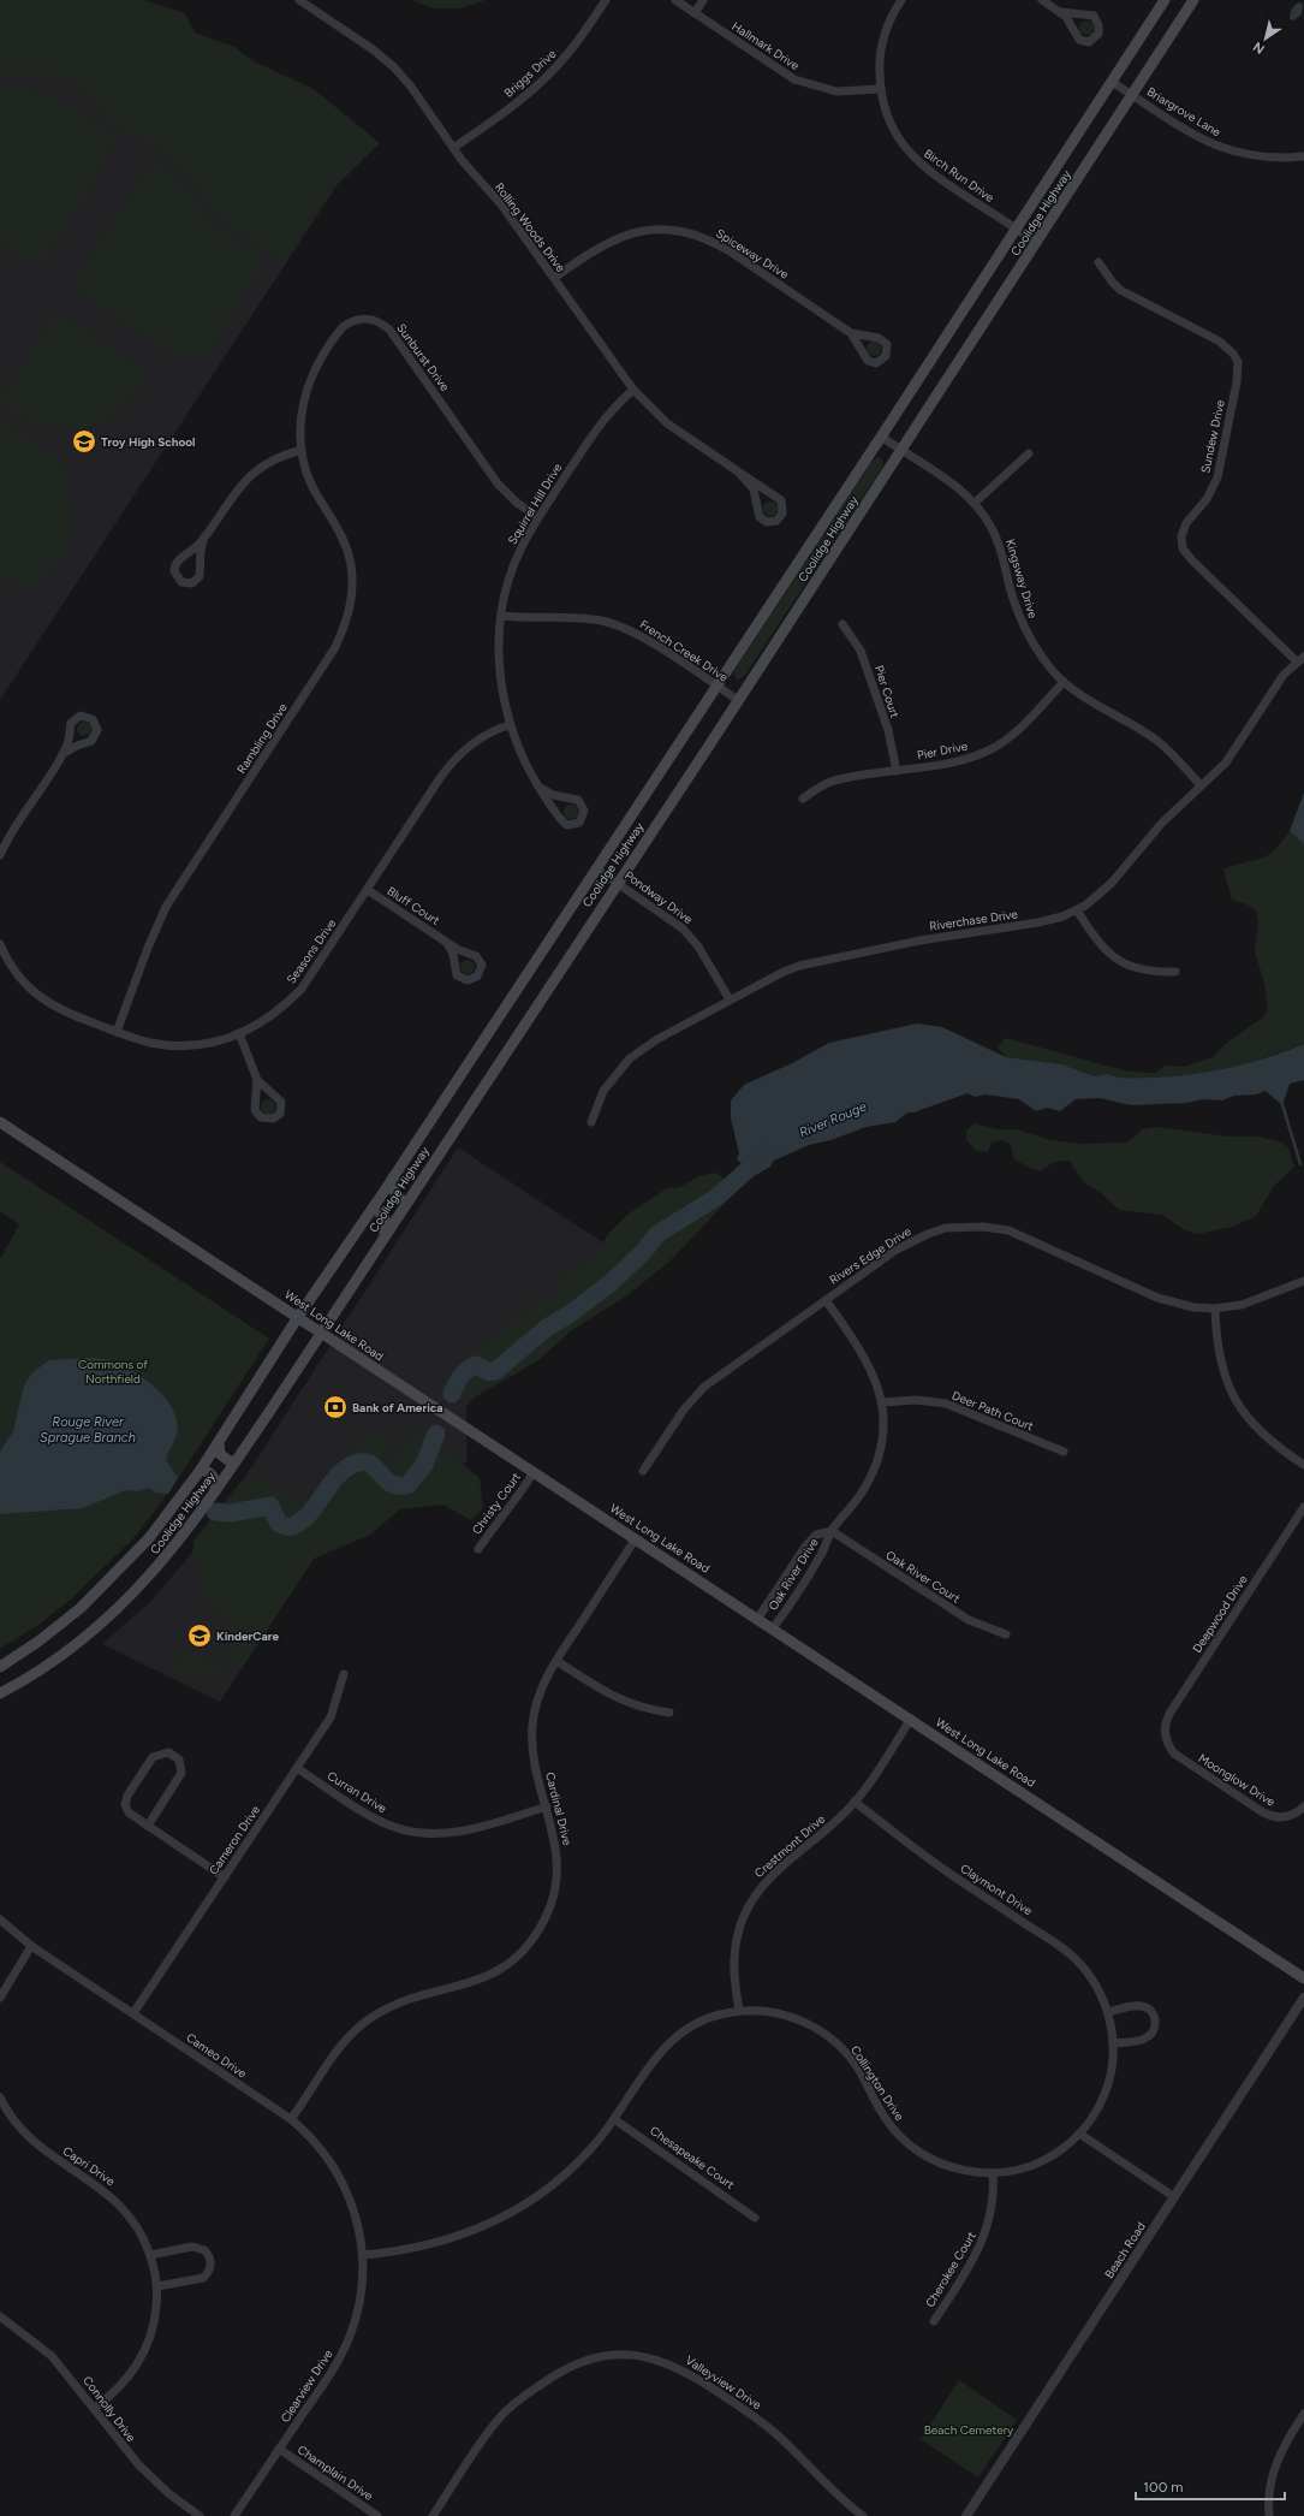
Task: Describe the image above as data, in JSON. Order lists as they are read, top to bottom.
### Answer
{
  "streets": {
    "main road": ["Coolidge Highway", "West Long Lake Road"],
    "street": [
      "Hallmark Drive",
      "Briggs Drive",
      "Briargrove Lane",
      "Birch Run Drive",
      "Rolling Woods Drive",
      "Spiceway Drive",
      "Sunburst Drive",
      "Sundew Drive",
      "Squirrel Hill Drive",
      "Kingsway Drive",
      "French Creek Drive",
      "Pier Court",
      "Rambling Drive",
      "Pier Drive",
      "Pondway Drive",
      "Bluff Court",
      "Riverchase Drive",
      "Seasons Drive",
      "Rivers Edge Drive",
      "Deer Path Court",
      "Christy Court",
      "Oak River Drive",
      "Oak River Court",
      "Deepwood Drive",
      "Moonglow Drive",
      "Curran Drive",
      "Cardinal Drive",
      "Cameron Drive",
      "Crestmont Drive",
      "Claymont Drive",
      "Cameo Drive",
      "Collington Drive",
      "Chesapeake Court",
      "Capri Drive",
      "Beach Road",
      "Cherokee Court",
      "Valleyview Drive",
      "Clearview Drive",
      "Connolly Drive",
      "Champlain Drive"
    ]
  },
  "crossings": [
    ["Hallmark Drive", "Birch Run Drive"],
    ["Briggs Drive", "Rolling Woods Drive"],
    ["Briargrove Lane", "Coolidge Highway"],
    ["Birch Run Drive", "Coolidge Highway"],
    ["Coolidge Highway", "Kingsway Drive"],
    ["Coolidge Highway", "French Creek Drive"],
    ["Coolidge Highway", "Pondway Drive"],
    ["Coolidge Highway", "West Long Lake Road"],
    ["Rolling Woods Drive", "Spiceway Drive"],
    ["Rolling Woods Drive", "Squirrel Hill Drive"],
    ["Sunburst Drive", "Squirrel Hill Drive"],
    ["Sunburst Drive", "Rambling Drive"],
    ["Sundew Drive", "Riverchase Drive"],
    ["Squirrel Hill Drive", "French Creek Drive"],
    ["Squirrel Hill Drive", "Seasons Drive"],
    ["Kingsway Drive", "Pier Drive"],
    ["Kingsway Drive", "Riverchase Drive"],
    ["Pier Court", "Pier Drive"],
    ["Rambling Drive", "Seasons Drive"],
    ["Pondway Drive", "Riverchase Drive"],
    ["Bluff Court", "Seasons Drive"],
    ["Rivers Edge Drive", "Oak River Drive"],
    ["West Long Lake Road", "Christy Court"],
    ["West Long Lake Road", "Oak River Drive"],
    ["West Long Lake Road", "Cardinal Drive"],
    ["West Long Lake Road", "Crestmont Drive"],
    ["Deer Path Court", "Oak River Drive"],
    ["Oak River Drive", "Oak River Court"],
    ["Deepwood Drive", "Moonglow Drive"],
    ["Curran Drive", "Cardinal Drive"],
    ["Curran Drive", "Cameron Drive"],
    ["Cardinal Drive", "Cameo Drive"],
    ["Cameron Drive", "Cameo Drive"],
    ["Crestmont Drive", "Claymont Drive"],
    ["Crestmont Drive", "Collington Drive"],
    ["Claymont Drive", "Collington Drive"],
    ["Cameo Drive", "Collington Drive"],
    ["Cameo Drive", "Clearview Drive"],
    ["Collington Drive", "Chesapeake Court"],
    ["Collington Drive", "Cherokee Court"],
    ["Collington Drive", "Clearview Drive"],
    ["Capri Drive", "Connolly Drive"],
    ["Clearview Drive", "Champlain Drive"]
  ],
  "water": ["River Rouge", "Rouge River Sprague Branch"],
  "parks": ["Commons of Northfield", "Beach Cemetery"],
  "places": {
    "school or university": ["Troy High School", "KinderCare"],
    "bank": ["Bank of America"]
  },
  "scale_bar": "100 m",
  "north": "bottom left"
}
